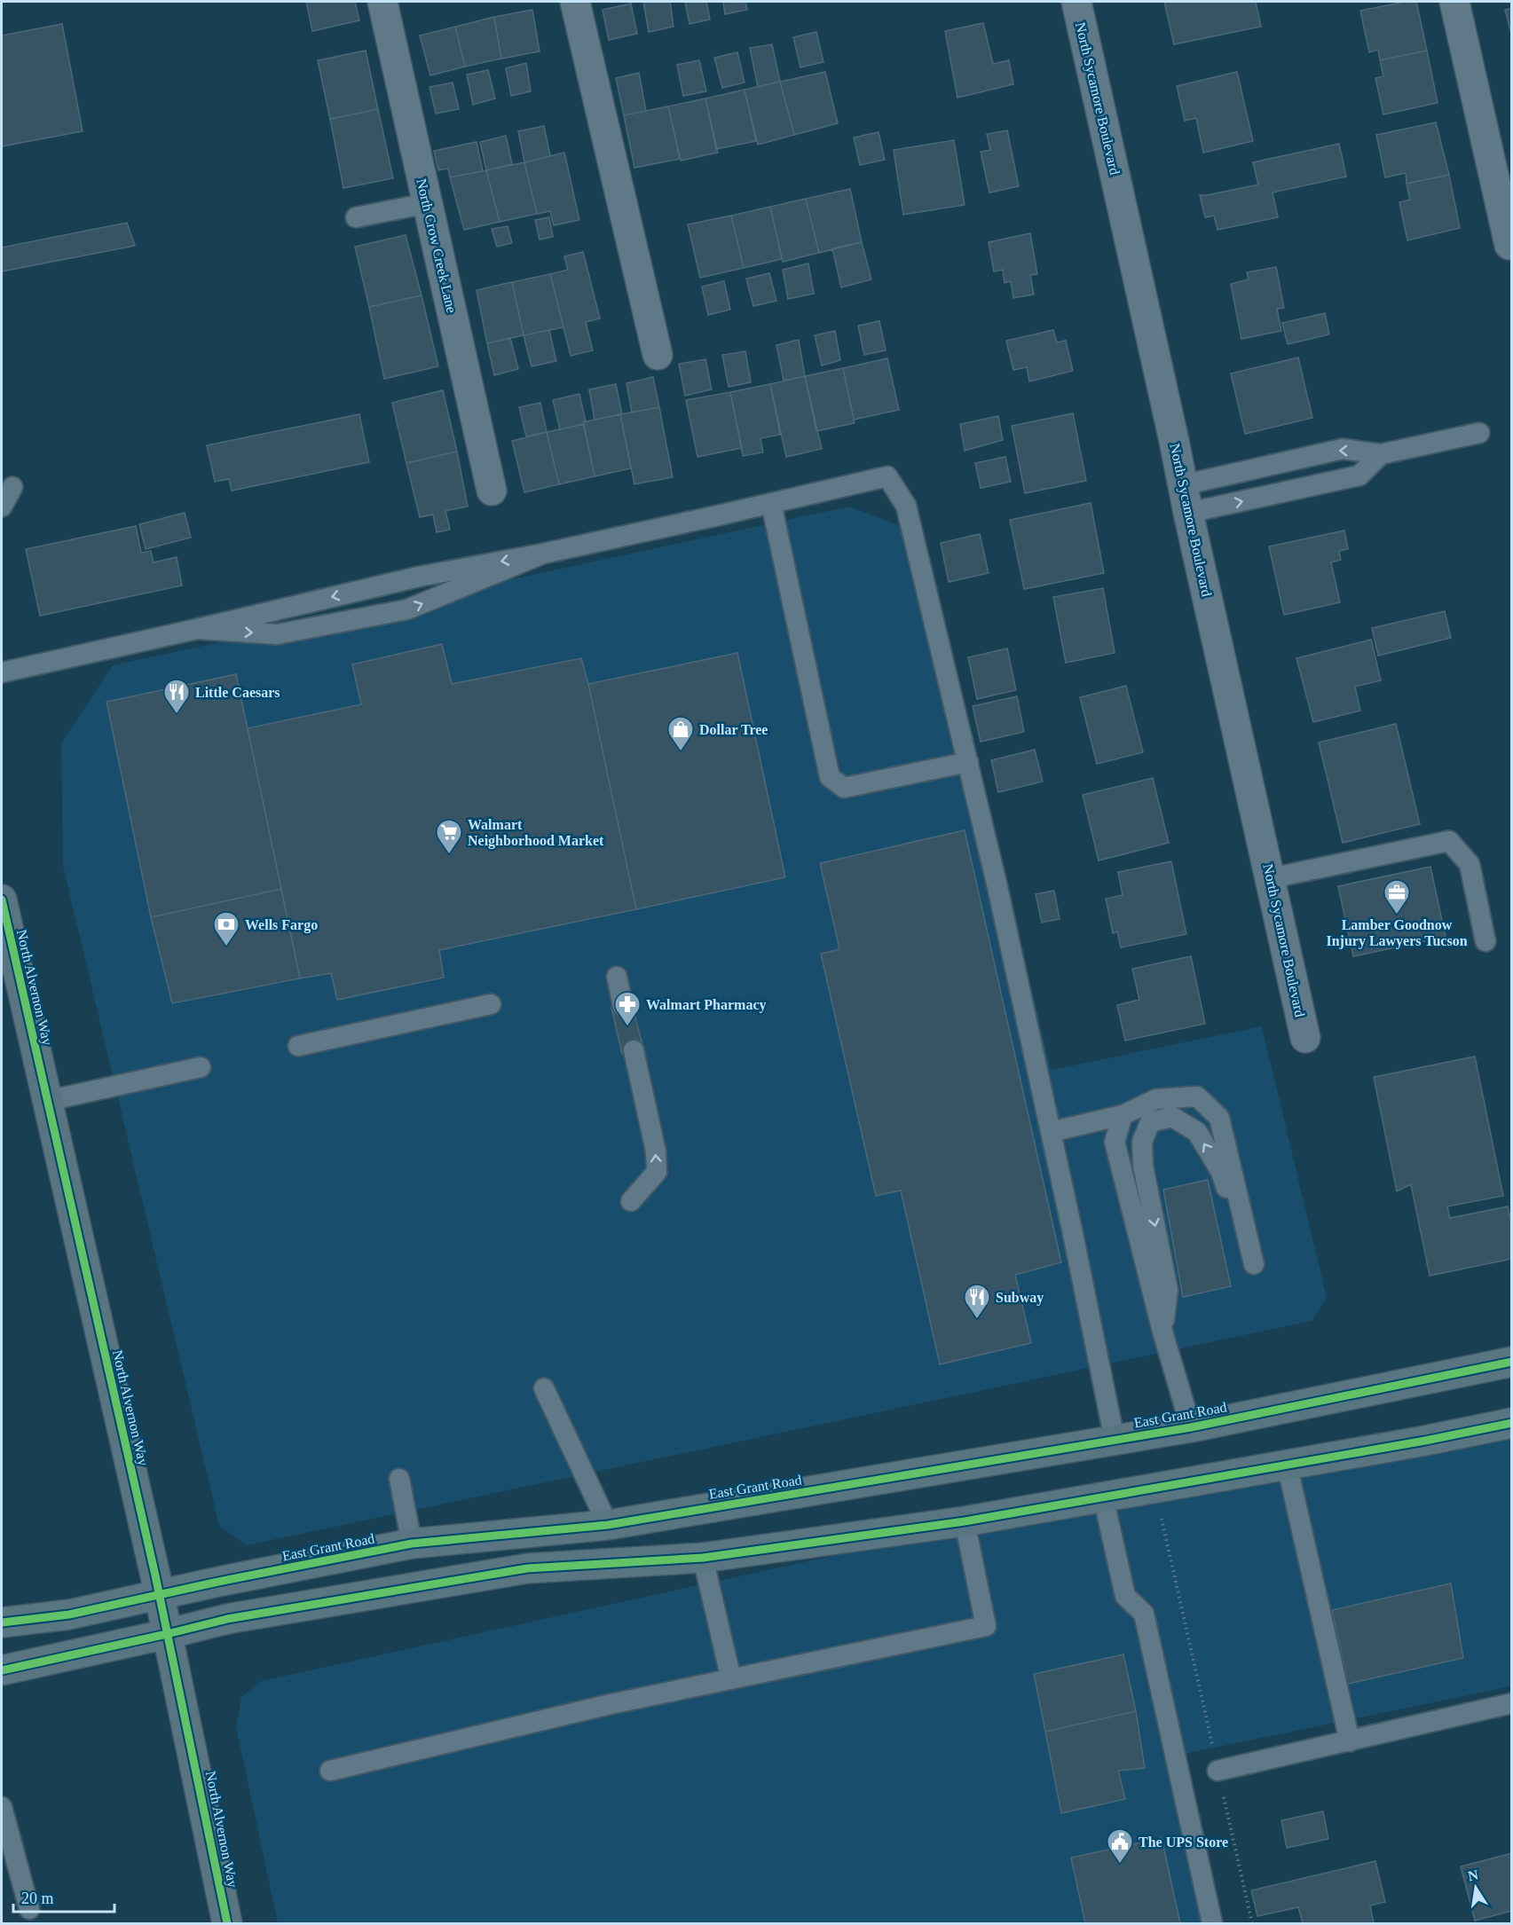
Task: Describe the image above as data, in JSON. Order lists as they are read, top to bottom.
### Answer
{
  "streets": {
    "main road": ["North Alvernon Way", "East Grant Road"],
    "street": ["North Sycamore Boulevard", "North Crow Creek Lane"]
  },
  "crossings": [
    ["North Alvernon Way", "East Grant Road"]
  ],
  "places": {
    "restaurant": ["Little Caesars", "Subway"],
    "shop": ["Dollar Tree"],
    "supermarket": ["Walmart Neighborhood Market"],
    "office": ["Lamber Goodnow Injury Lawyers Tucson"],
    "bank": ["Wells Fargo"],
    "pharmacy": ["Walmart Pharmacy"],
    "public building": ["The UPS Store"]
  },
  "scale_bar": "20 m",
  "north": "top"
}
